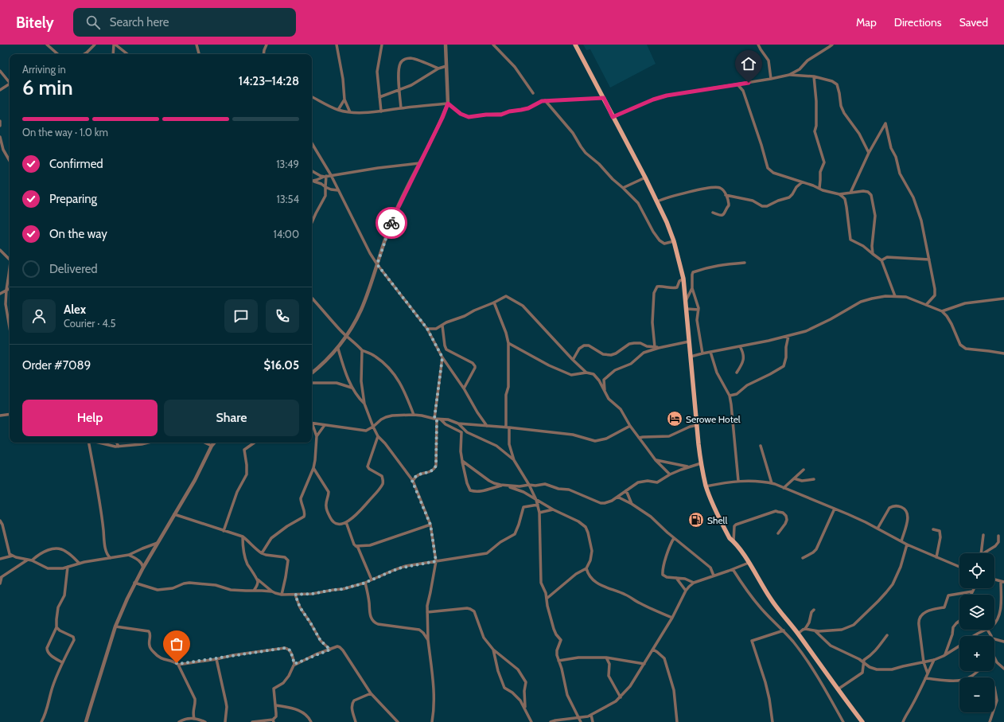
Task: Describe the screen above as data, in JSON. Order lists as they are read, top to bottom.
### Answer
{
  "places": {
    "hotel": ["Serowe Hotel"],
    "fuel station": ["Shell"]
  },
  "page": {
    "header": "Bitely",
    "search": "Search here",
    "nav": ["Map", "Directions", "Saved"],
    "heading": ["6 min", "Arriving in", "14:23–14:28"],
    "panel": [
      "Alex",
      "Courier · 4.5",
      "Order #7089",
      "$16.05"
    ],
    "bar": "On the way · 1.0 km",
    "list": [
      ["Confirmed", "13:49"],
      ["Preparing", "13:54"],
      ["On the way", "14:00"],
      "Delivered"
    ],
    "buttons": ["Help", "Share"],
    "map_buttons": ["+", "−"]
  }
}
